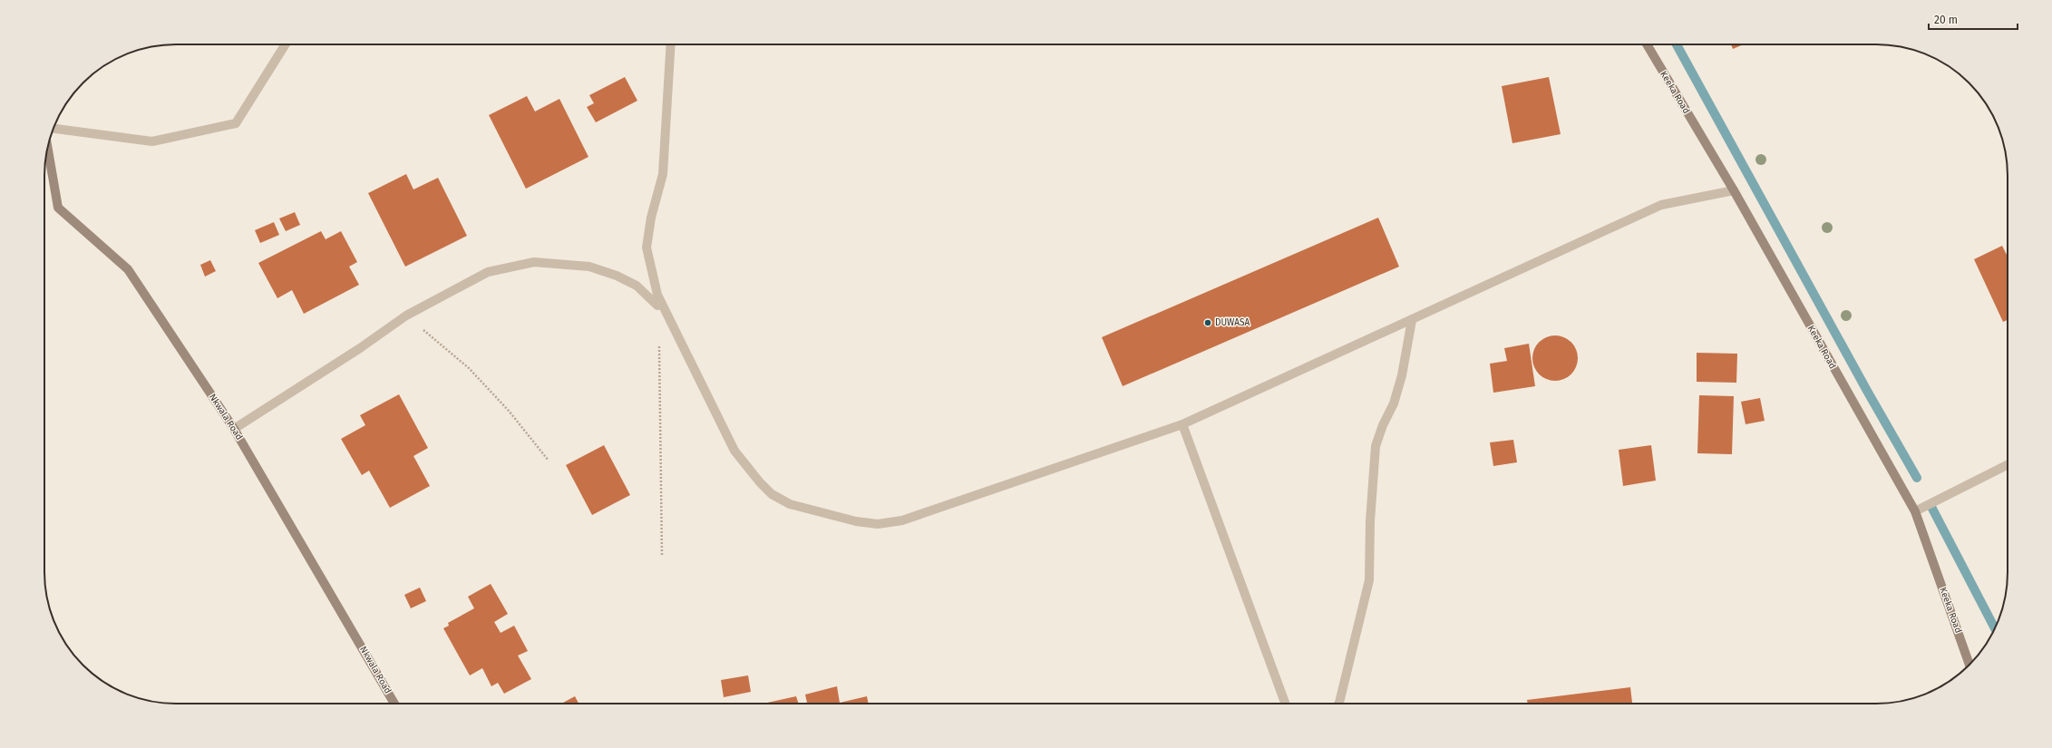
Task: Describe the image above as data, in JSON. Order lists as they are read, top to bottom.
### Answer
{
  "streets": {
    "street": ["Keeka Road", "Nkwala Road"]
  },
  "places": ["DUWASA"],
  "scale_bar": "20 m"
}
